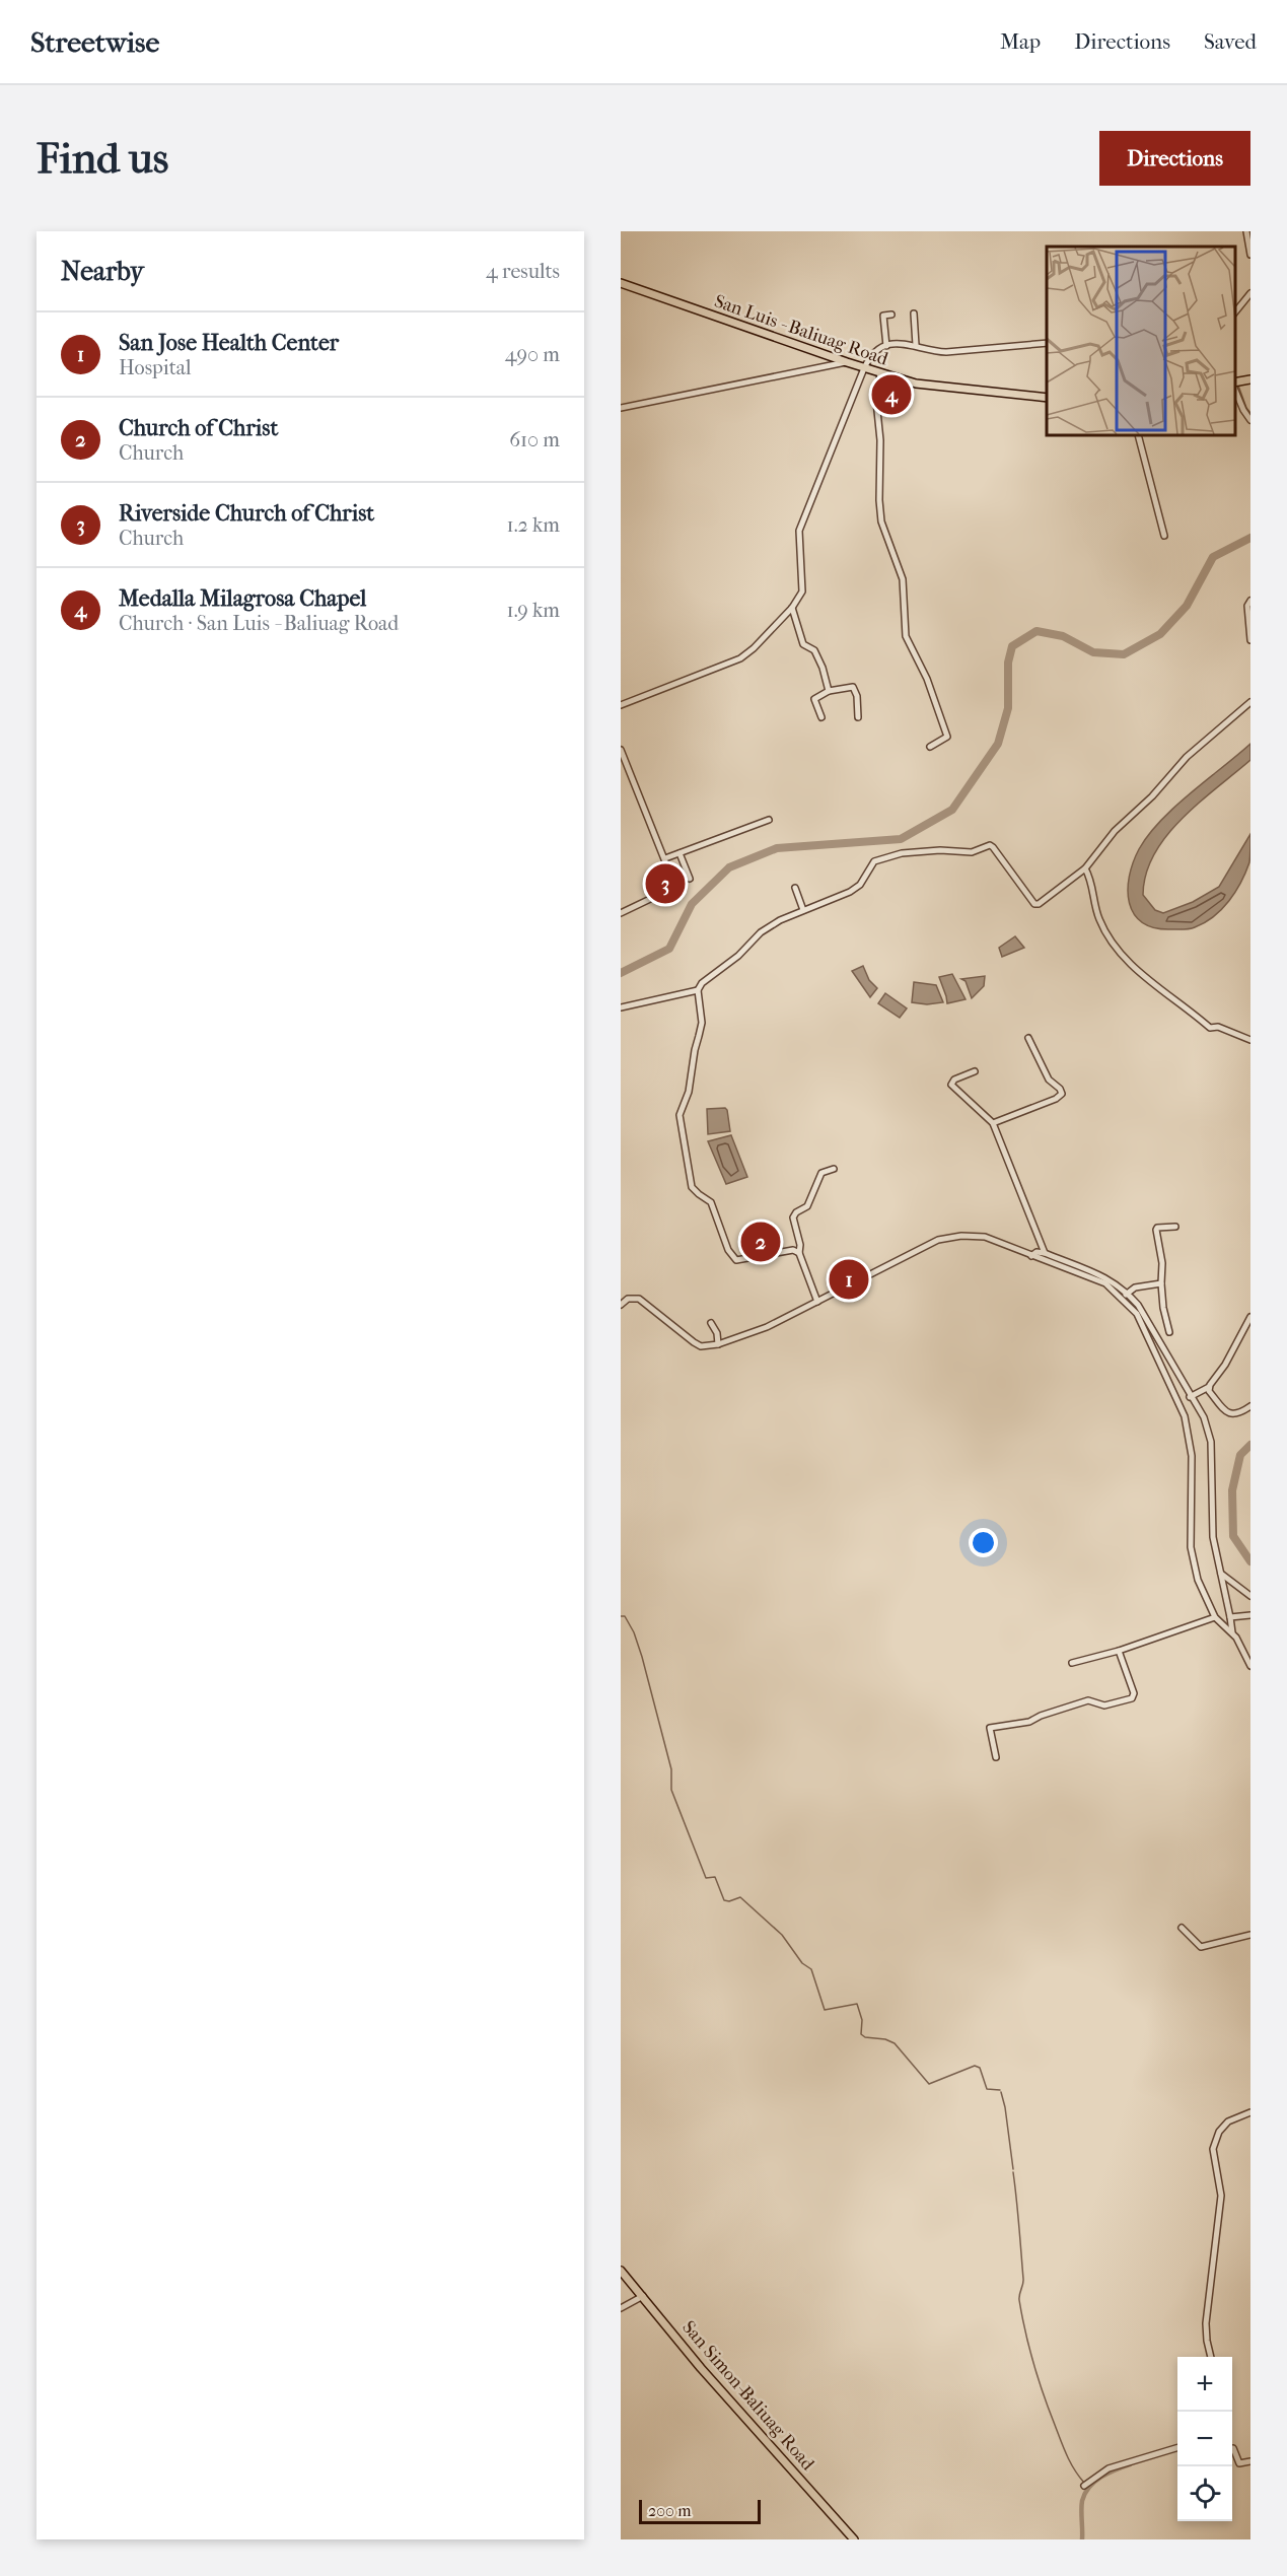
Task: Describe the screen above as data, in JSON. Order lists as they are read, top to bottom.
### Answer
{
  "streets": {
    "main road": ["San Luis - Baliuag Road", "San Simon-Baliuag Road"]
  },
  "scale_bar": "200 m",
  "page": {
    "header": "Streetwise",
    "nav": ["Map", "Directions", "Saved"],
    "buttons": "Directions",
    "title": "Find us",
    "heading": ["Nearby", "4 results"],
    "list": [
      {
        "mark": "1",
        "name": "San Jose Health Center",
        "note": "Hospital",
        "value": "490 m"
      },
      {
        "mark": "2",
        "name": "Church of Christ",
        "note": "Church",
        "value": "610 m"
      },
      {
        "mark": "3",
        "name": "Riverside Church of Christ",
        "note": "Church",
        "value": "1.2 km"
      },
      {
        "mark": "4",
        "name": "Medalla Milagrosa Chapel",
        "note": "Church · San Luis - Baliuag Road",
        "value": "1.9 km"
      }
    ],
    "pins": [
      "4",
      "3",
      "2",
      "1"
    ],
    "map_buttons": ["+", "−"],
    "scale": "200 m"
  }
}
